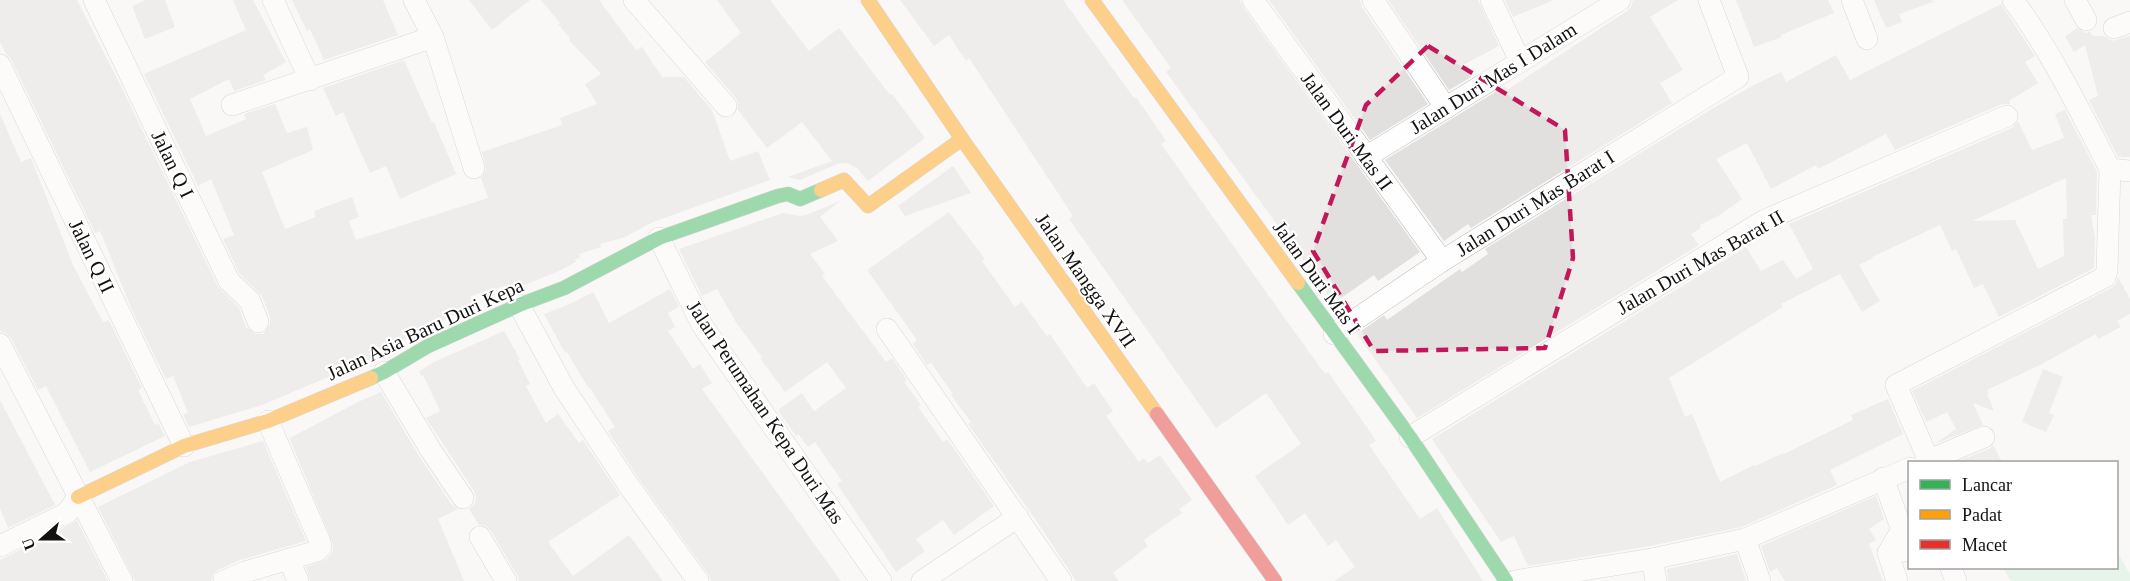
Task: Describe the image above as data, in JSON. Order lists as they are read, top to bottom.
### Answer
{
  "streets": {
    "street": [
      "Jalan Duri Mas I Dalam",
      "Jalan Duri Mas II",
      "Jalan Q I",
      "Jalan Duri Mas Barat I",
      "Jalan Q II",
      "Jalan Duri Mas Barat II",
      "Jalan Duri Mas I",
      "Jalan Mangga XVII",
      "Jalan Asia Baru Duri Kepa",
      "Jalan Perumahan Kepa Duri Mas"
    ]
  },
  "crossings": [
    ["Jalan Duri Mas I Dalam", "Jalan Duri Mas II"],
    ["Jalan Duri Mas II", "Jalan Duri Mas Barat I"],
    ["Jalan Duri Mas Barat I", "Jalan Duri Mas I"],
    ["Jalan Q II", "Jalan Asia Baru Duri Kepa"],
    ["Jalan Duri Mas Barat II", "Jalan Duri Mas I"],
    ["Jalan Mangga XVII", "Jalan Asia Baru Duri Kepa"],
    ["Jalan Asia Baru Duri Kepa", "Jalan Perumahan Kepa Duri Mas"]
  ],
  "legend": ["Lancar", "Padat", "Macet"],
  "north": "left"
}
